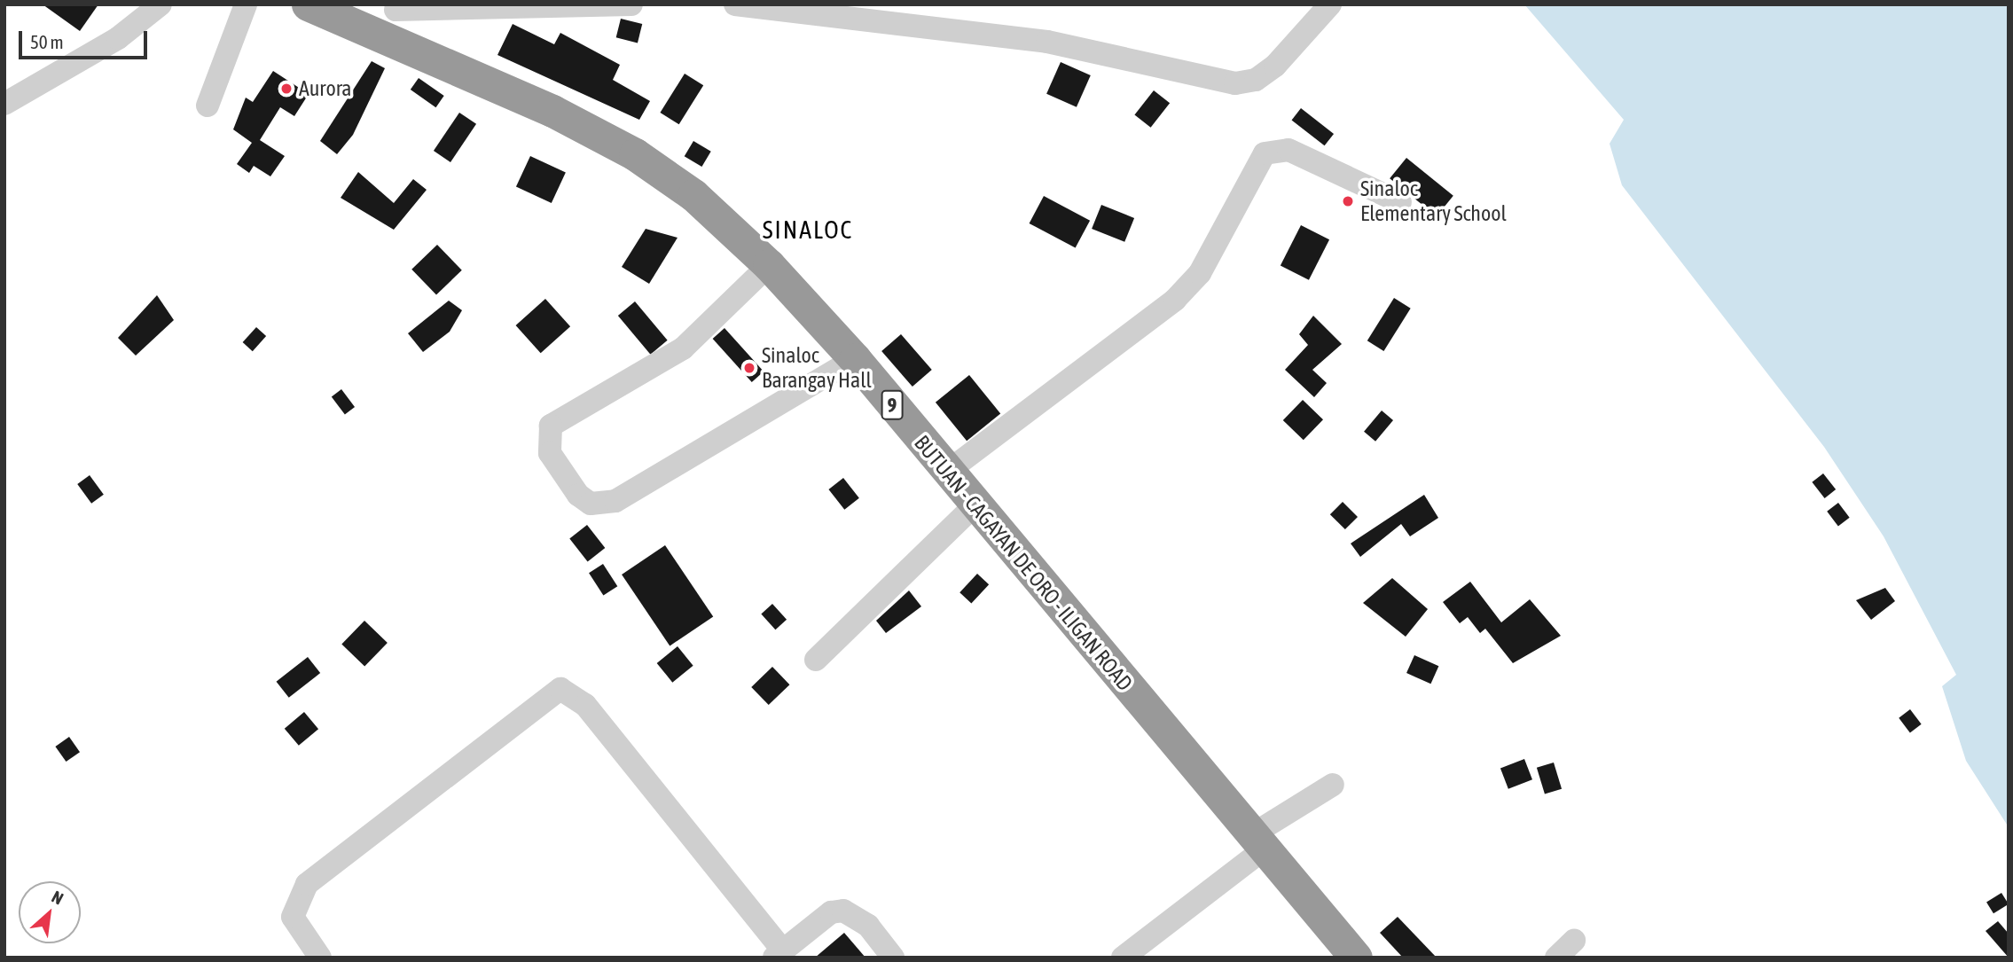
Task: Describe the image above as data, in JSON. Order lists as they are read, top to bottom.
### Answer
{
  "streets": {
    "highway": ["9", "BUTUAN - CAGAYAN DE ORO - ILIGAN ROAD"]
  },
  "districts": ["SINALOC"],
  "places": ["Aurora", "Sinaloc Elementary School", "Sinaloc Barangay Hall"],
  "scale_bar": "50 m",
  "north": "top right"
}
